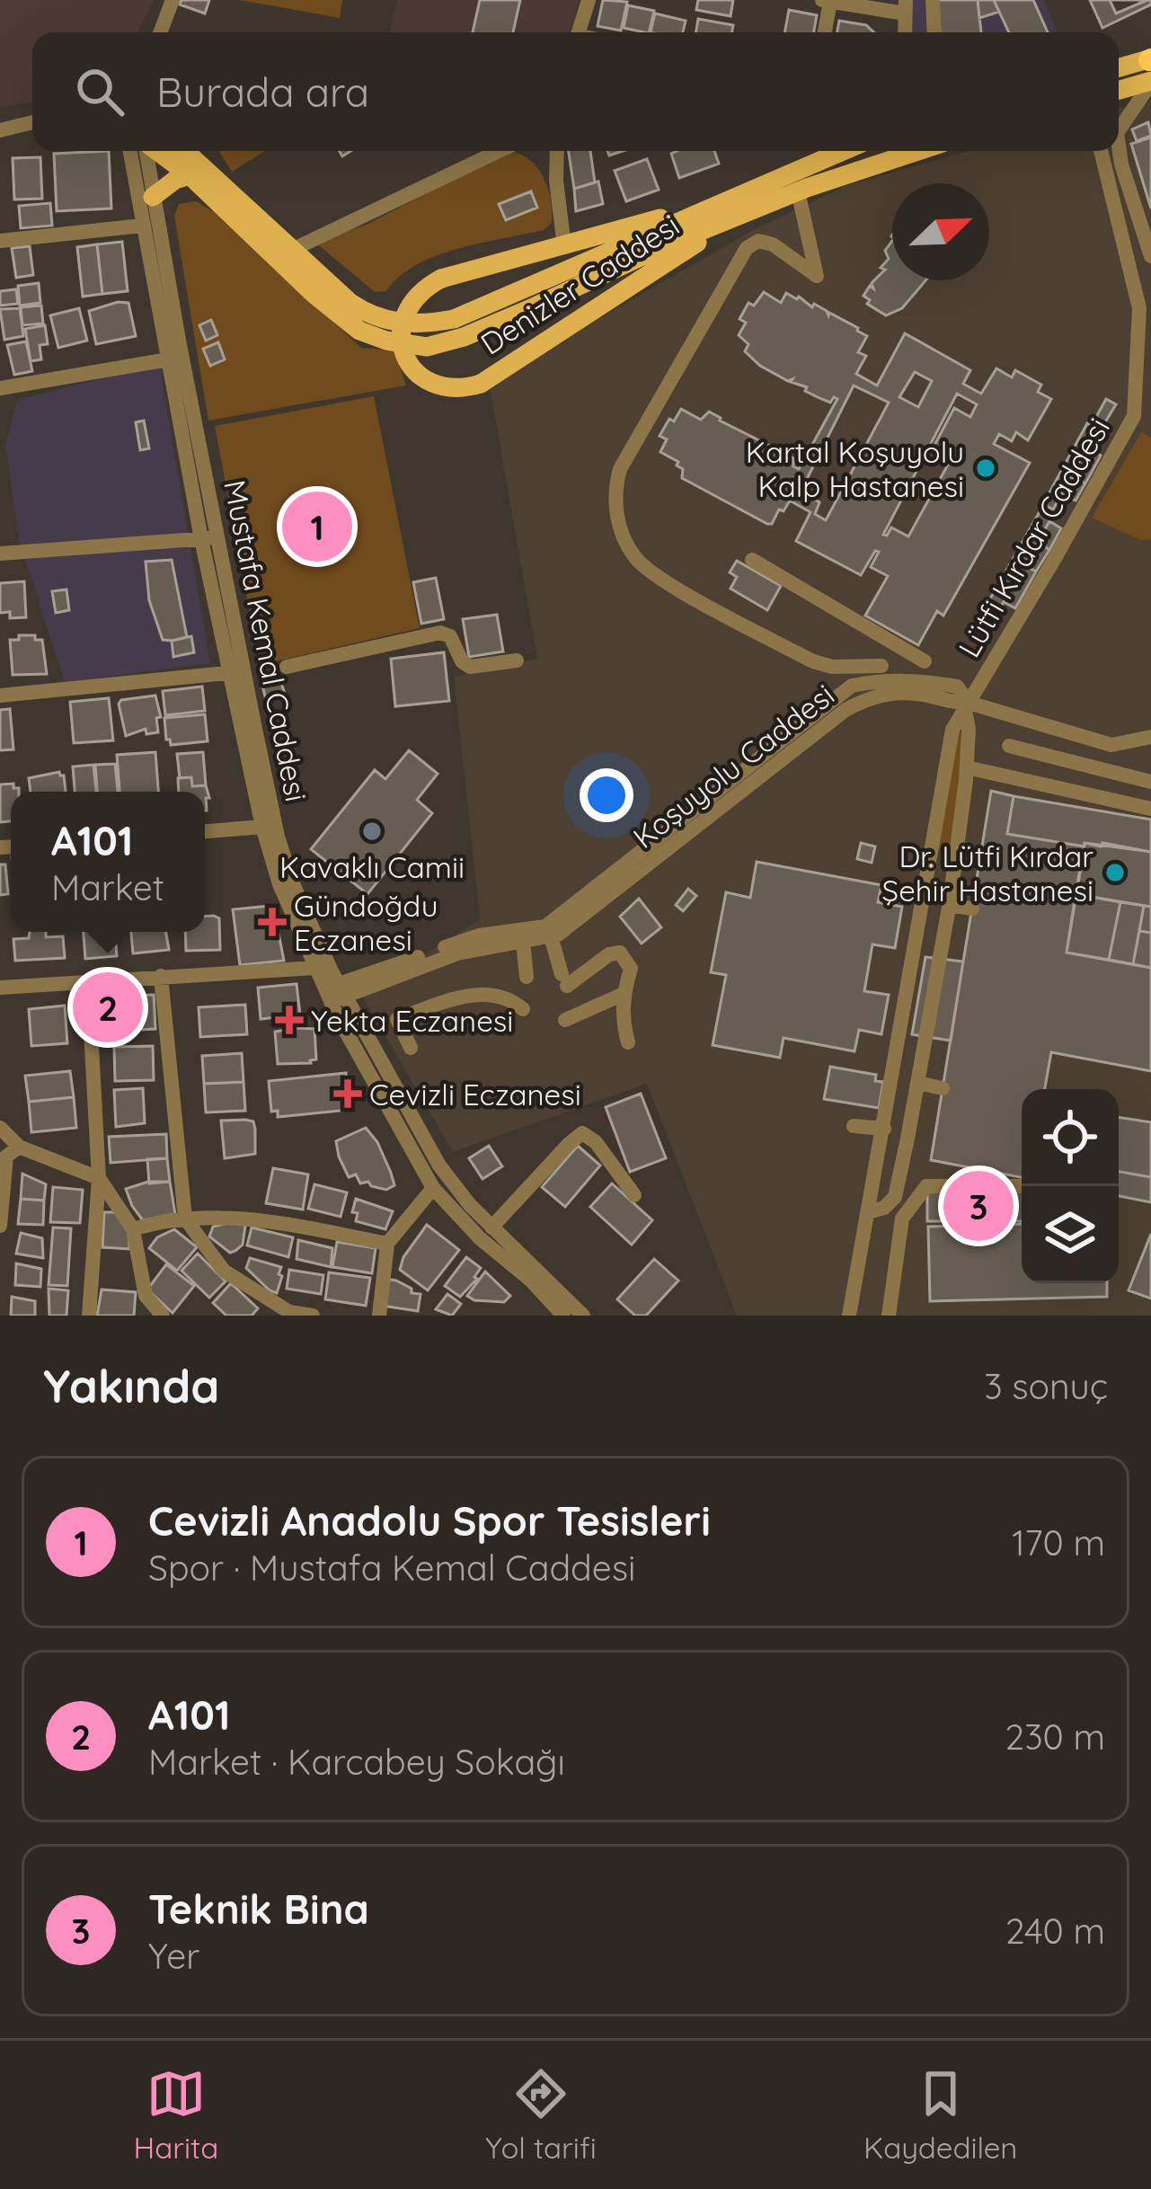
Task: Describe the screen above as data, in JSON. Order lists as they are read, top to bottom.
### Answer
{
  "streets": {
    "main road": ["Denizler Caddesi"],
    "street": ["Lütfi Kırdar Caddesi", "Mustafa Kemal Caddesi", "Koşuyolu Caddesi"]
  },
  "crossings": [
    ["Lütfi Kırdar Caddesi", "Koşuyolu Caddesi"],
    ["Mustafa Kemal Caddesi", "Koşuyolu Caddesi"]
  ],
  "places": {
    "other": ["Kartal Koşuyolu Kalp Hastanesi", "Kavaklı Camii", "Dr. Lütfi Kırdar Şehir Hastanesi"],
    "health": ["Gündoğdu Eczanesi", "Yekta Eczanesi", "Cevizli Eczanesi"]
  },
  "north": "top right",
  "page": {
    "search": "Burada ara",
    "pins": ["1", "2", "3"],
    "popup": ["A101", "Market"],
    "heading": ["Yakında", "3 sonuç"],
    "list": [
      {
        "mark": "1",
        "name": "Cevizli Anadolu Spor Tesisleri",
        "note": "Spor · Mustafa Kemal Caddesi",
        "value": "170 m"
      },
      {
        "mark": "2",
        "name": "A101",
        "note": "Market · Karcabey Sokağı",
        "value": "230 m"
      },
      {
        "mark": "3",
        "name": "Teknik Bina",
        "note": "Yer",
        "value": "240 m"
      }
    ],
    "nav": ["Harita", "Yol tarifi", "Kaydedilen"]
  }
}
